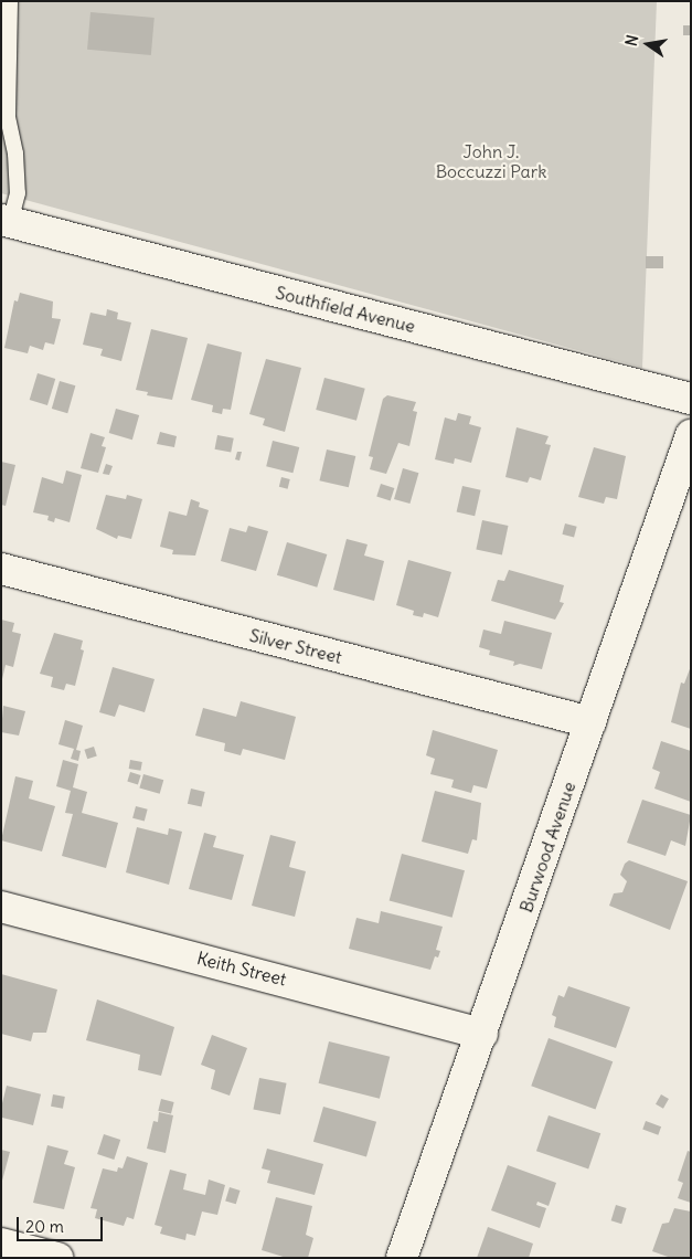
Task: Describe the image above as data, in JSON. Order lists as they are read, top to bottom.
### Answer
{
  "streets": {
    "street": [
      "Southfield Avenue",
      "Silver Street",
      "Burwood Avenue",
      "Keith Street"
    ]
  },
  "crossings": [
    ["Silver Street", "Burwood Avenue"],
    ["Burwood Avenue", "Keith Street"]
  ],
  "parks": ["John J. Boccuzzi Park"],
  "scale_bar": "20 m",
  "north": "left"
}
